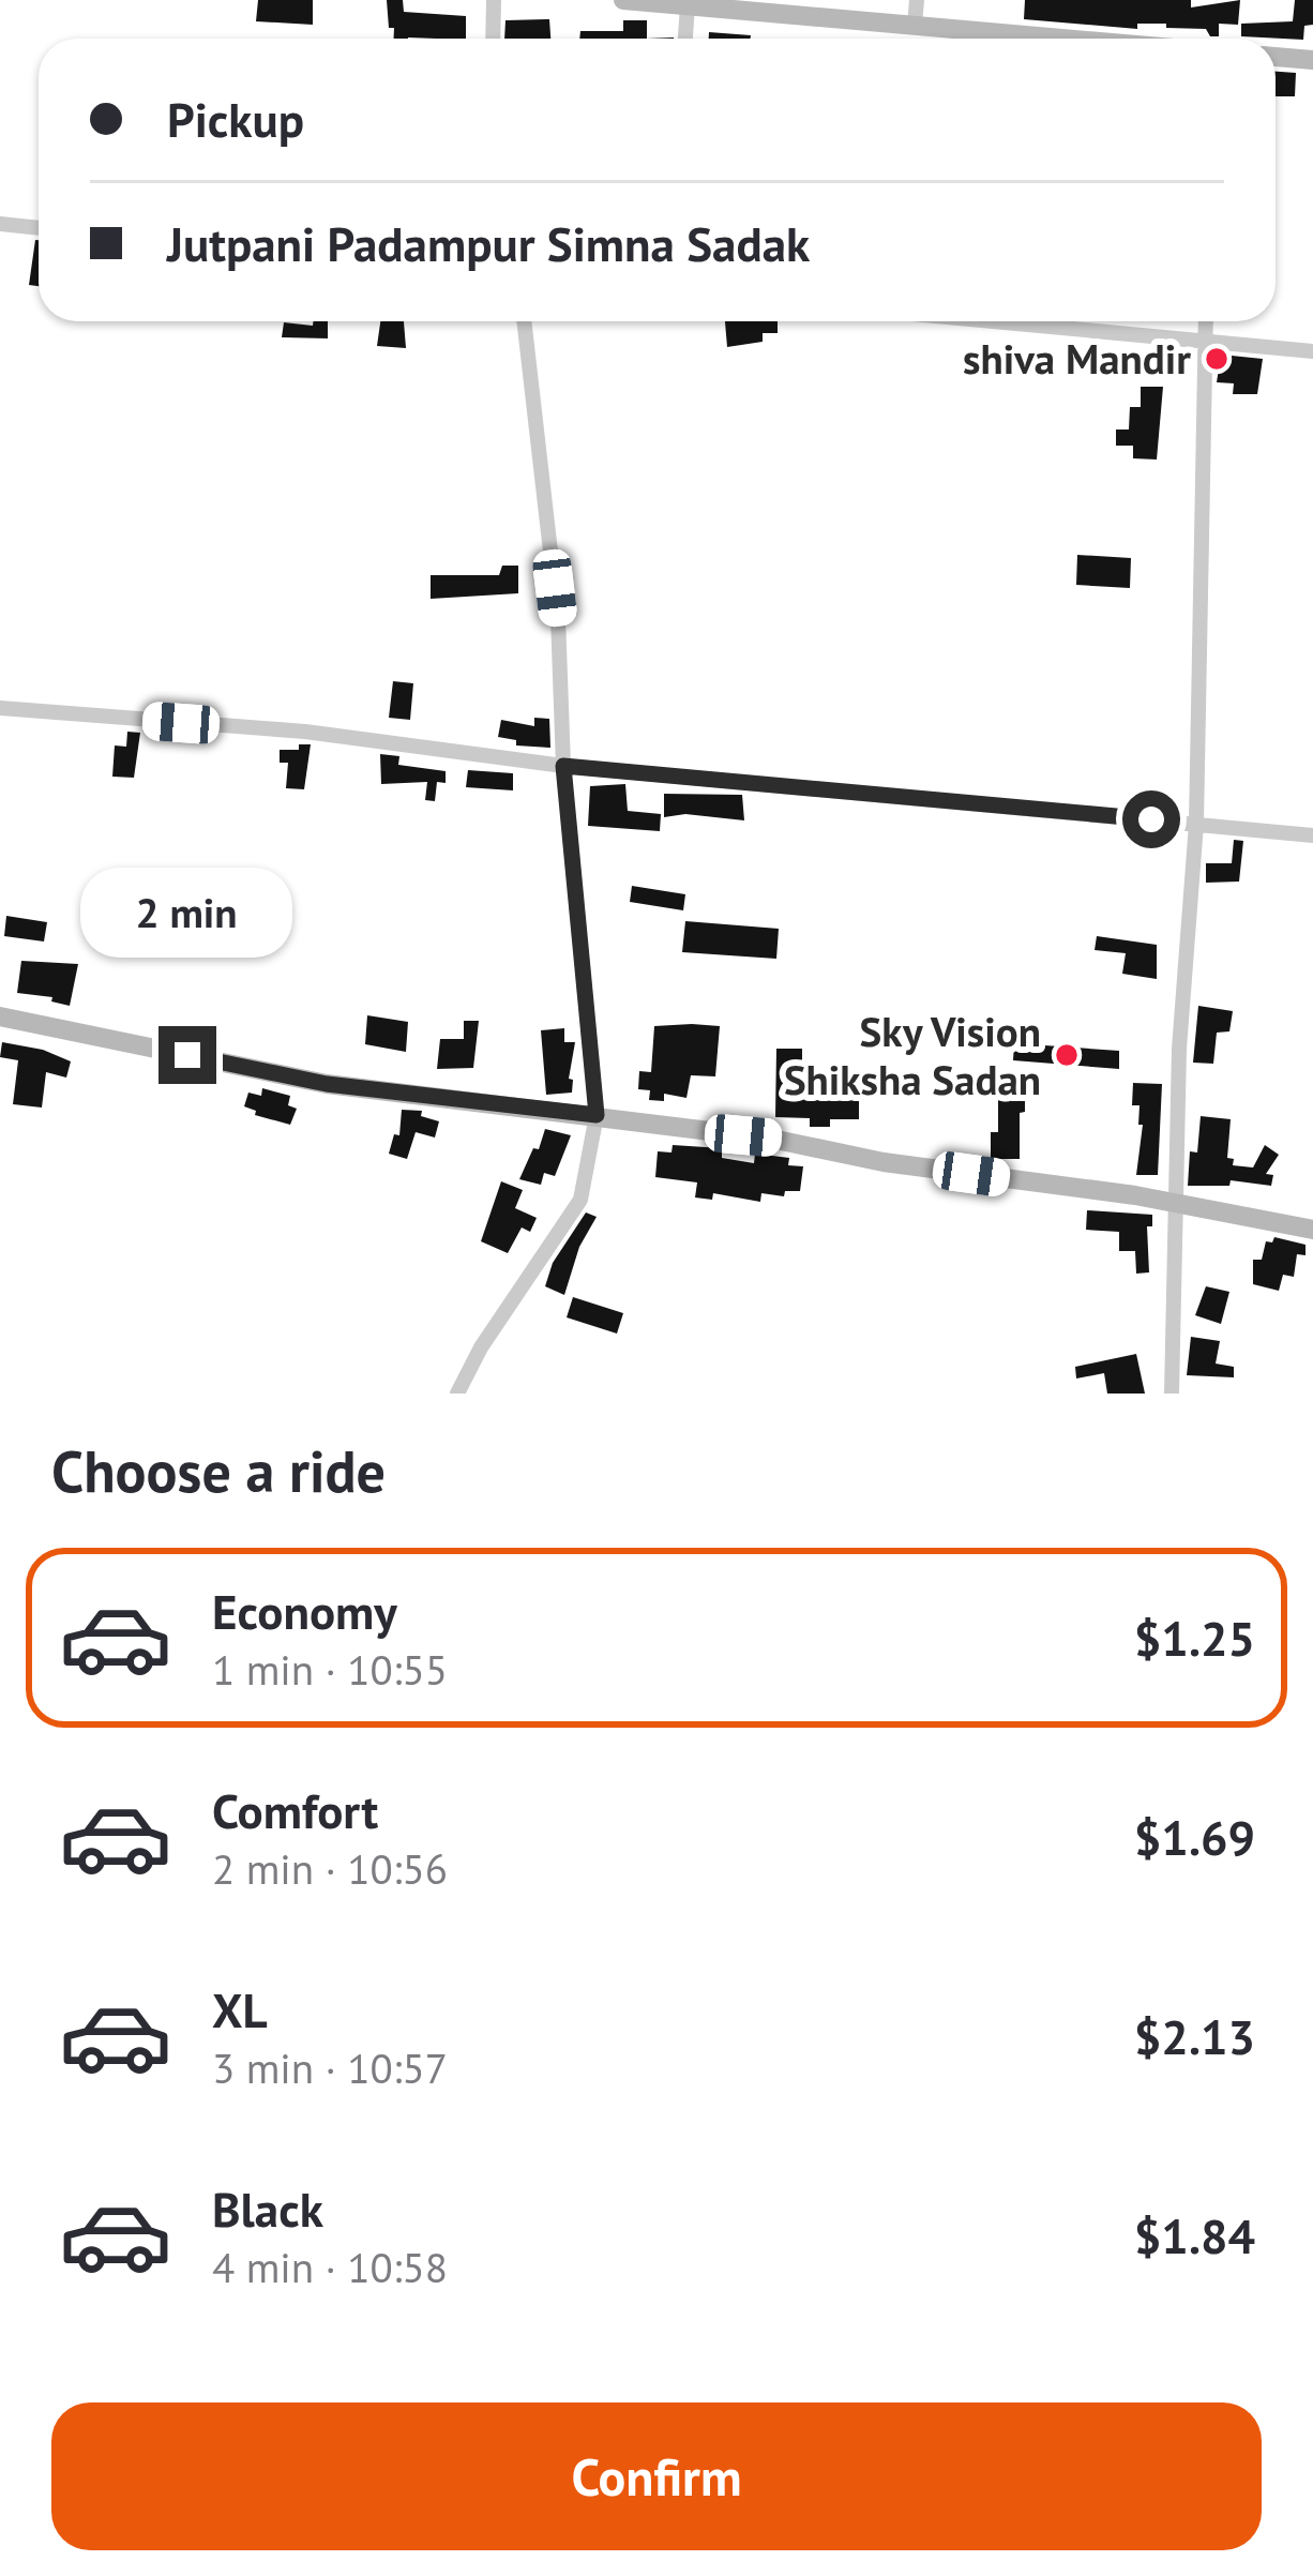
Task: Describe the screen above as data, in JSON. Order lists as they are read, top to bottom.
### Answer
{
  "places": ["shiva Mandir", "Sky Vision Shiksha Sadan"],
  "page": {
    "banner": ["Pickup", "Jutpani Padampur Simna Sadak"],
    "bubble": "2 min",
    "heading": "Choose a ride",
    "list": [
      {
        "name": "Economy",
        "note": "1 min · 10:55",
        "value": "$1.25"
      },
      {
        "name": "Comfort",
        "note": "2 min · 10:56",
        "value": "$1.69"
      },
      {
        "name": "XL",
        "note": "3 min · 10:57",
        "value": "$2.13"
      },
      {
        "name": "Black",
        "note": "4 min · 10:58",
        "value": "$1.84"
      }
    ],
    "buttons": "Confirm"
  }
}
